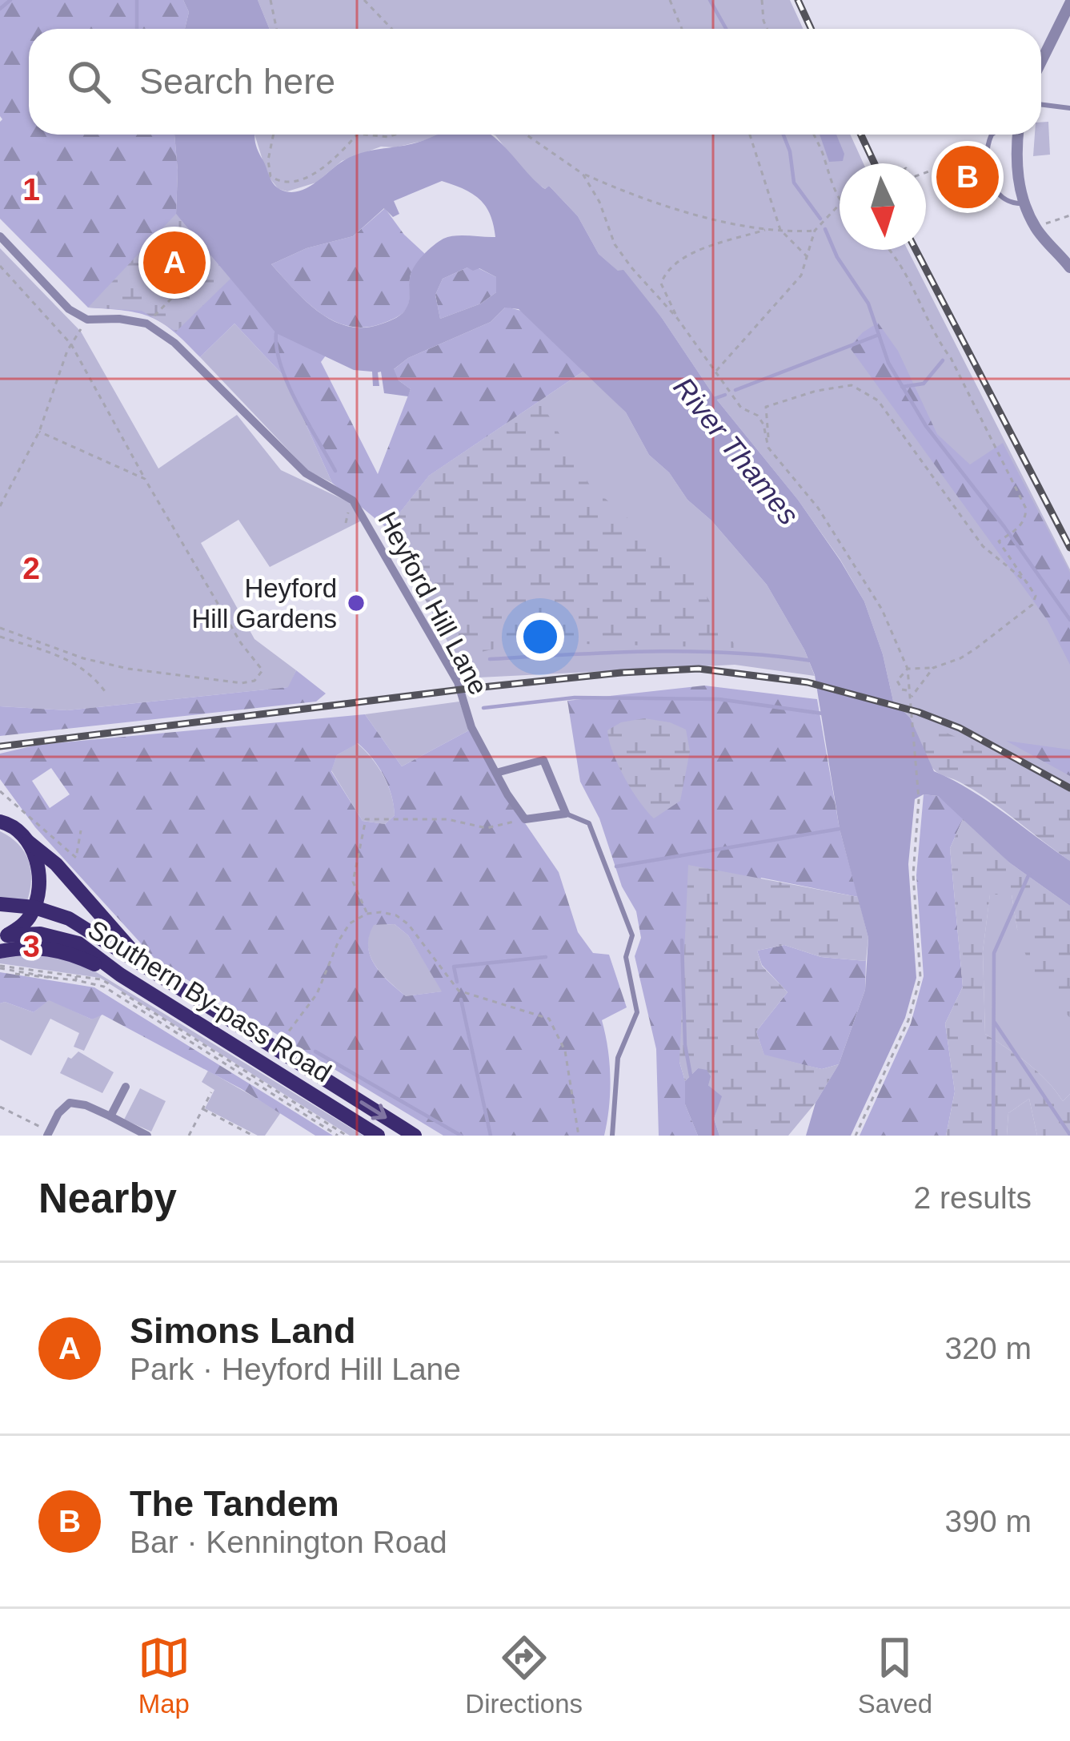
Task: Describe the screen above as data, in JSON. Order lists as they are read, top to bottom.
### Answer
{
  "streets": {
    "highway": ["Southern By-pass Road"],
    "street": ["Heyford Hill Lane"]
  },
  "water": ["River Thames"],
  "places": ["Heyford Hill Gardens"],
  "north": "bottom",
  "page": {
    "search": "Search here",
    "pins": ["B", "A"],
    "heading": ["Nearby", "2 results"],
    "list": [
      {
        "mark": "A",
        "name": "Simons Land",
        "note": "Park · Heyford Hill Lane",
        "value": "320 m"
      },
      {
        "mark": "B",
        "name": "The Tandem",
        "note": "Bar · Kennington Road",
        "value": "390 m"
      }
    ],
    "nav": ["Map", "Directions", "Saved"]
  },
  "grid": {
    "rows": ["1", "2", "3"]
  }
}
